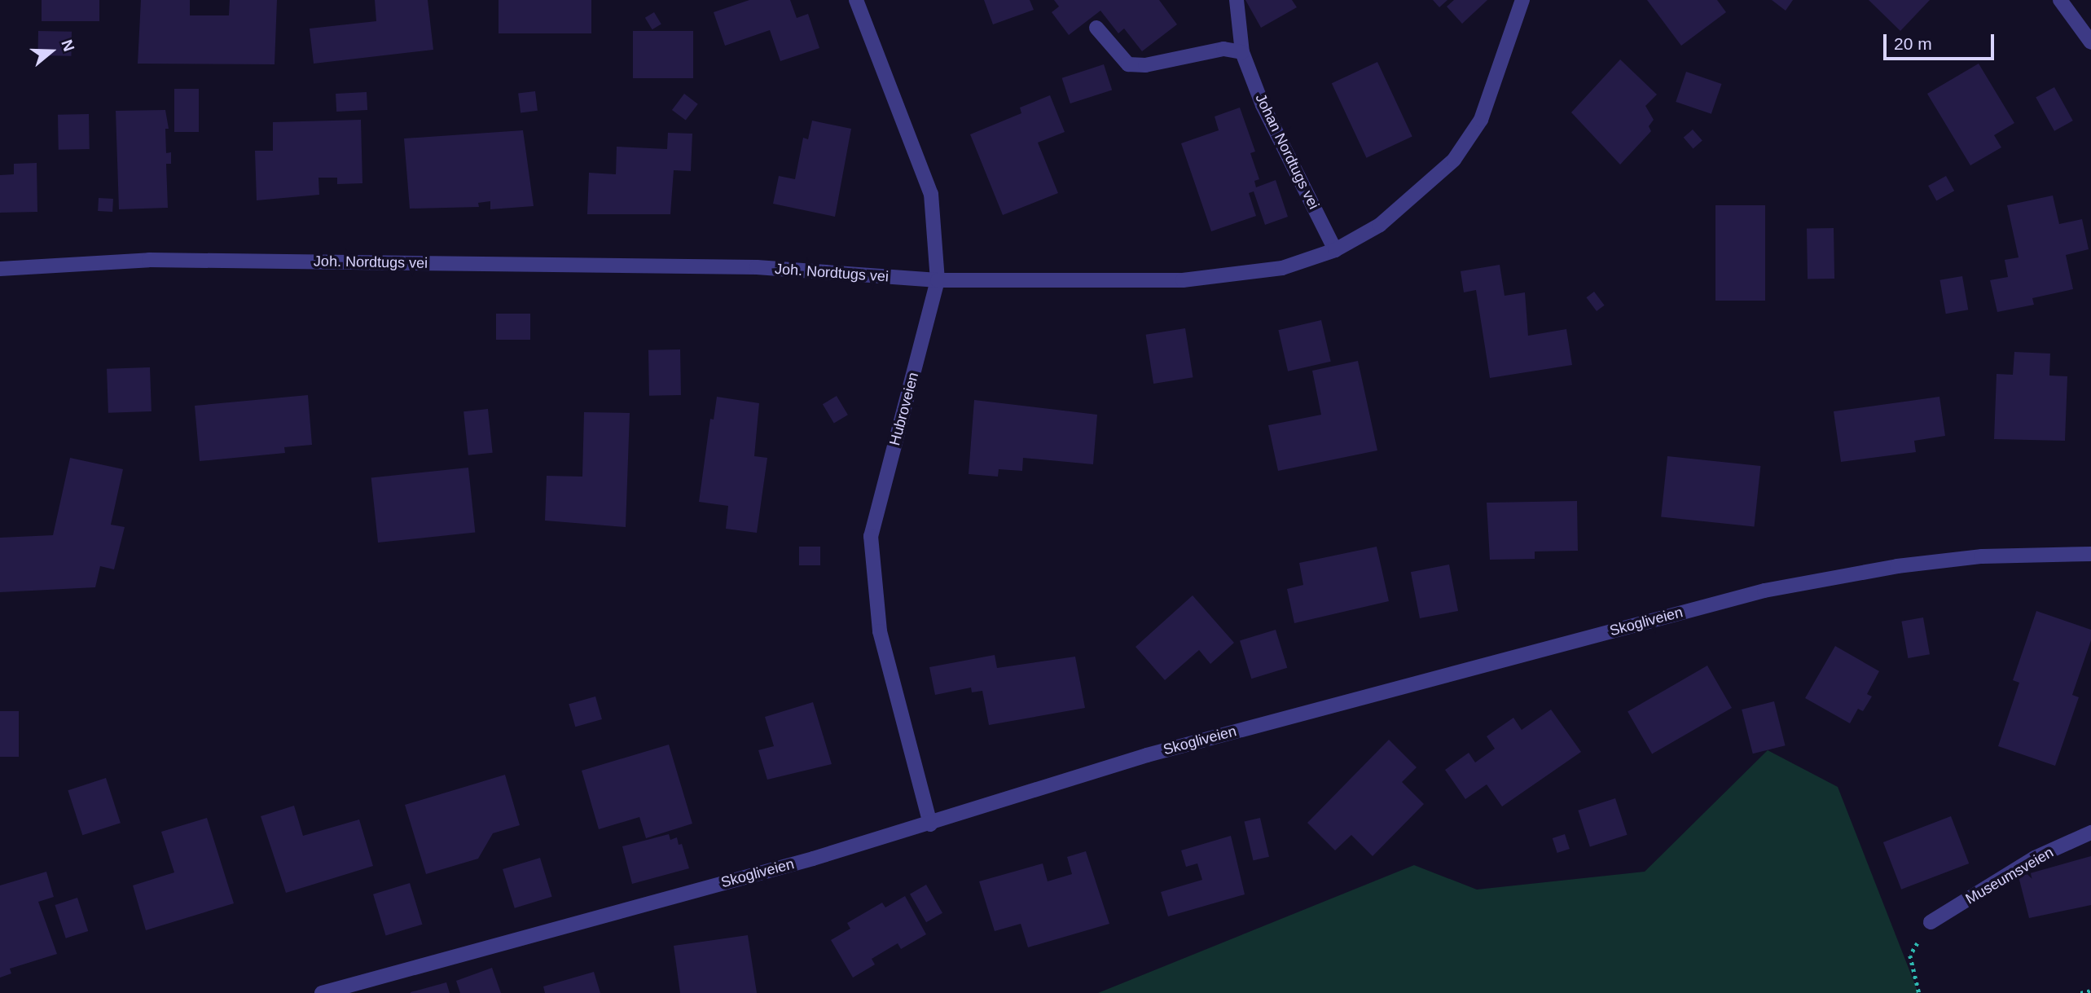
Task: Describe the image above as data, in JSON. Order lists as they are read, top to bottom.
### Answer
{
  "streets": {
    "street": [
      "Johan Nordtugs vei",
      "Joh. Nordtugs vei",
      "Hubroveien",
      "Skogliveien",
      "Museumsveien"
    ]
  },
  "crossings": [
    ["Johan Nordtugs vei", "Joh. Nordtugs vei"],
    ["Joh. Nordtugs vei", "Hubroveien"],
    ["Hubroveien", "Skogliveien"]
  ],
  "scale_bar": "20 m",
  "north": "right"
}
